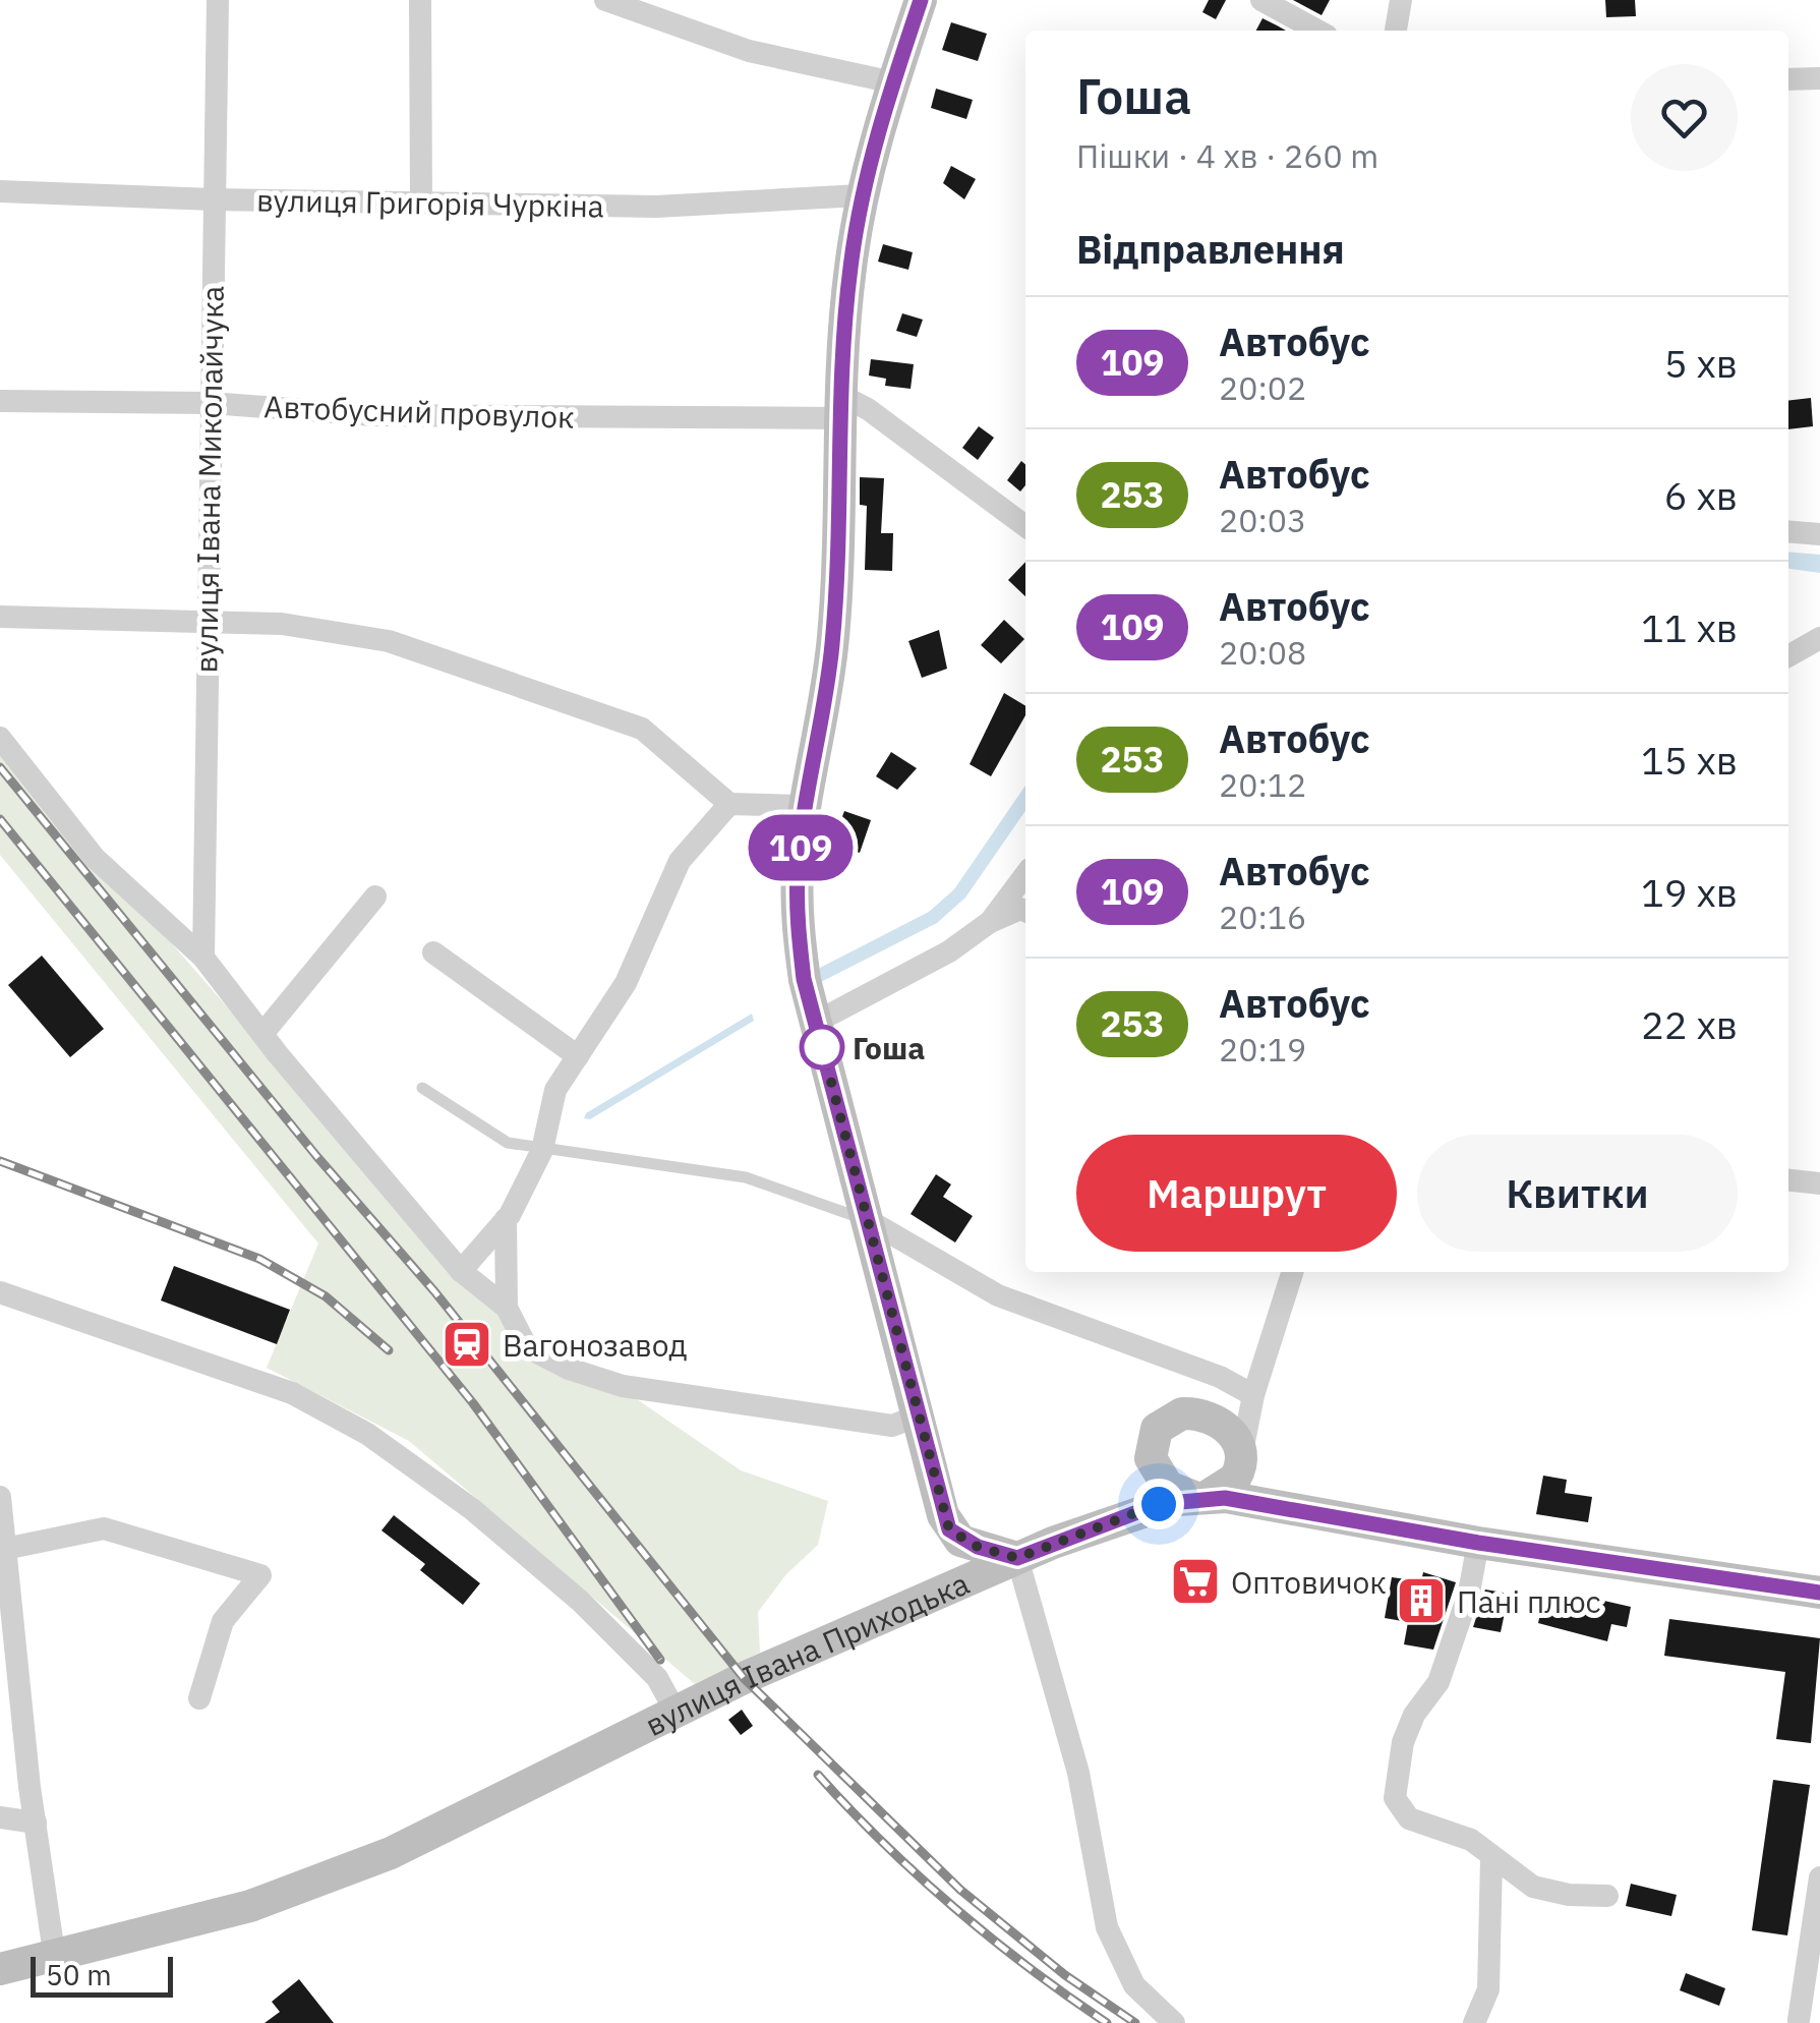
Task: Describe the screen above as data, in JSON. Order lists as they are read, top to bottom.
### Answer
{
  "streets": {
    "main road": ["вулиця Івана Приходька"],
    "street": ["вулиця Григорія Чуркіна", "Автобусний провулок", "вулиця Івана Миколайчука"]
  },
  "crossings": [
    ["вулиця Григорія Чуркіна", "вулиця Івана Миколайчука"],
    ["Автобусний провулок", "вулиця Івана Миколайчука"]
  ],
  "places": {
    "other": ["Гоша"],
    "station": ["Вагонозавод"],
    "supermarket": ["Оптовичок"],
    "building": ["Пані плюс"]
  },
  "lines": ["bus line 109"],
  "scale_bar": "50 m",
  "page": {
    "on_map": "109",
    "heading": [
      ["Гоша", "Пішки · 4 хв · 260 m"],
      "Відправлення"
    ],
    "list": [
      {
        "mark": "109",
        "name": "Автобус",
        "note": "20:02",
        "value": "5 хв"
      },
      {
        "mark": "253",
        "name": "Автобус",
        "note": "20:03",
        "value": "6 хв"
      },
      {
        "mark": "109",
        "name": "Автобус",
        "note": "20:08",
        "value": "11 хв"
      },
      {
        "mark": "253",
        "name": "Автобус",
        "note": "20:12",
        "value": "15 хв"
      },
      {
        "mark": "109",
        "name": "Автобус",
        "note": "20:16",
        "value": "19 хв"
      },
      {
        "mark": "253",
        "name": "Автобус",
        "note": "20:19",
        "value": "22 хв"
      }
    ],
    "buttons": ["Маршрут", "Квитки"],
    "scale": "50 m"
  }
}
